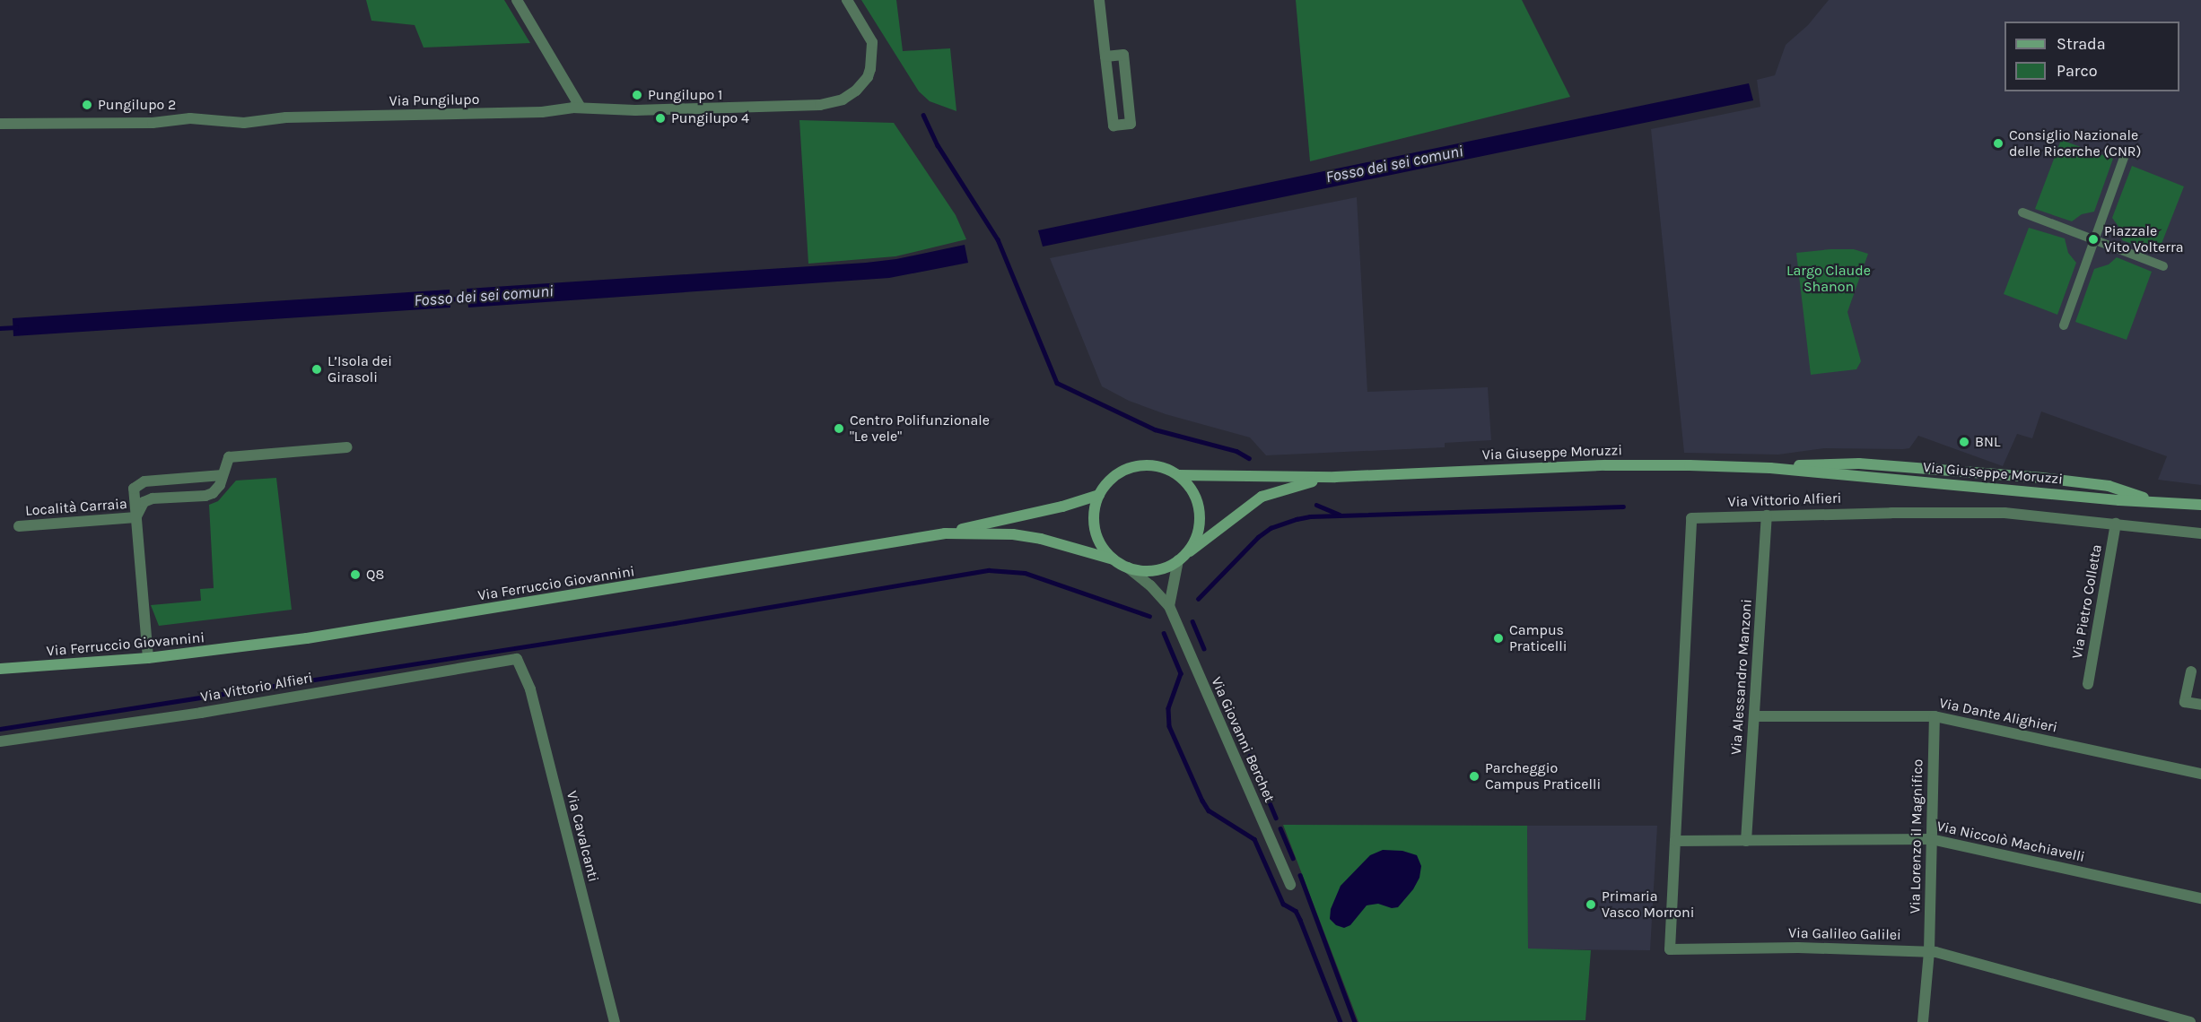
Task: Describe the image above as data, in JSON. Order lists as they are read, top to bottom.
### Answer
{
  "streets": {
    "main road": ["Via Giuseppe Moruzzi", "Via Ferruccio Giovannini"],
    "street": [
      "Via Pungilupo",
      "Via Vittorio Alfieri",
      "Località Carraia",
      "Via Pietro Colletta",
      "Via Alessandro Manzoni",
      "Via Dante Alighieri",
      "Via Giovanni Berchet",
      "Via Cavalcanti",
      "Via Lorenzo il Magnifico",
      "Via Niccolò Machiavelli",
      "Via Galileo Galilei"
    ]
  },
  "crossings": [
    ["Via Giuseppe Moruzzi", "Via Ferruccio Giovannini"],
    ["Via Giuseppe Moruzzi", "Via Giovanni Berchet"],
    ["Via Vittorio Alfieri", "Via Pietro Colletta"],
    ["Via Vittorio Alfieri", "Via Alessandro Manzoni"],
    ["Via Vittorio Alfieri", "Via Cavalcanti"],
    ["Via Vittorio Alfieri", "Via Galileo Galilei"],
    ["Località Carraia", "Via Ferruccio Giovannini"],
    ["Via Ferruccio Giovannini", "Via Giovanni Berchet"],
    ["Via Alessandro Manzoni", "Via Dante Alighieri"],
    ["Via Alessandro Manzoni", "Via Niccolò Machiavelli"],
    ["Via Dante Alighieri", "Via Lorenzo il Magnifico"],
    ["Via Lorenzo il Magnifico", "Via Niccolò Machiavelli"],
    ["Via Lorenzo il Magnifico", "Via Galileo Galilei"]
  ],
  "water": ["Fosso dei sei comuni"],
  "parks": ["Largo Claude Shanon"],
  "places": [
    "Pungilupo 1",
    "Pungilupo 2",
    "Pungilupo 4",
    "Consiglio Nazionale delle Ricerche (CNR)",
    "Piazzale Vito Volterra",
    "L’Isola dei Girasoli",
    "Centro Polifunzionale \"Le vele\"",
    "BNL",
    "Q8",
    "Campus Praticelli",
    "Parcheggio Campus Praticelli",
    "Primaria Vasco Morroni"
  ],
  "legend": ["Strada", "Parco"]
}
